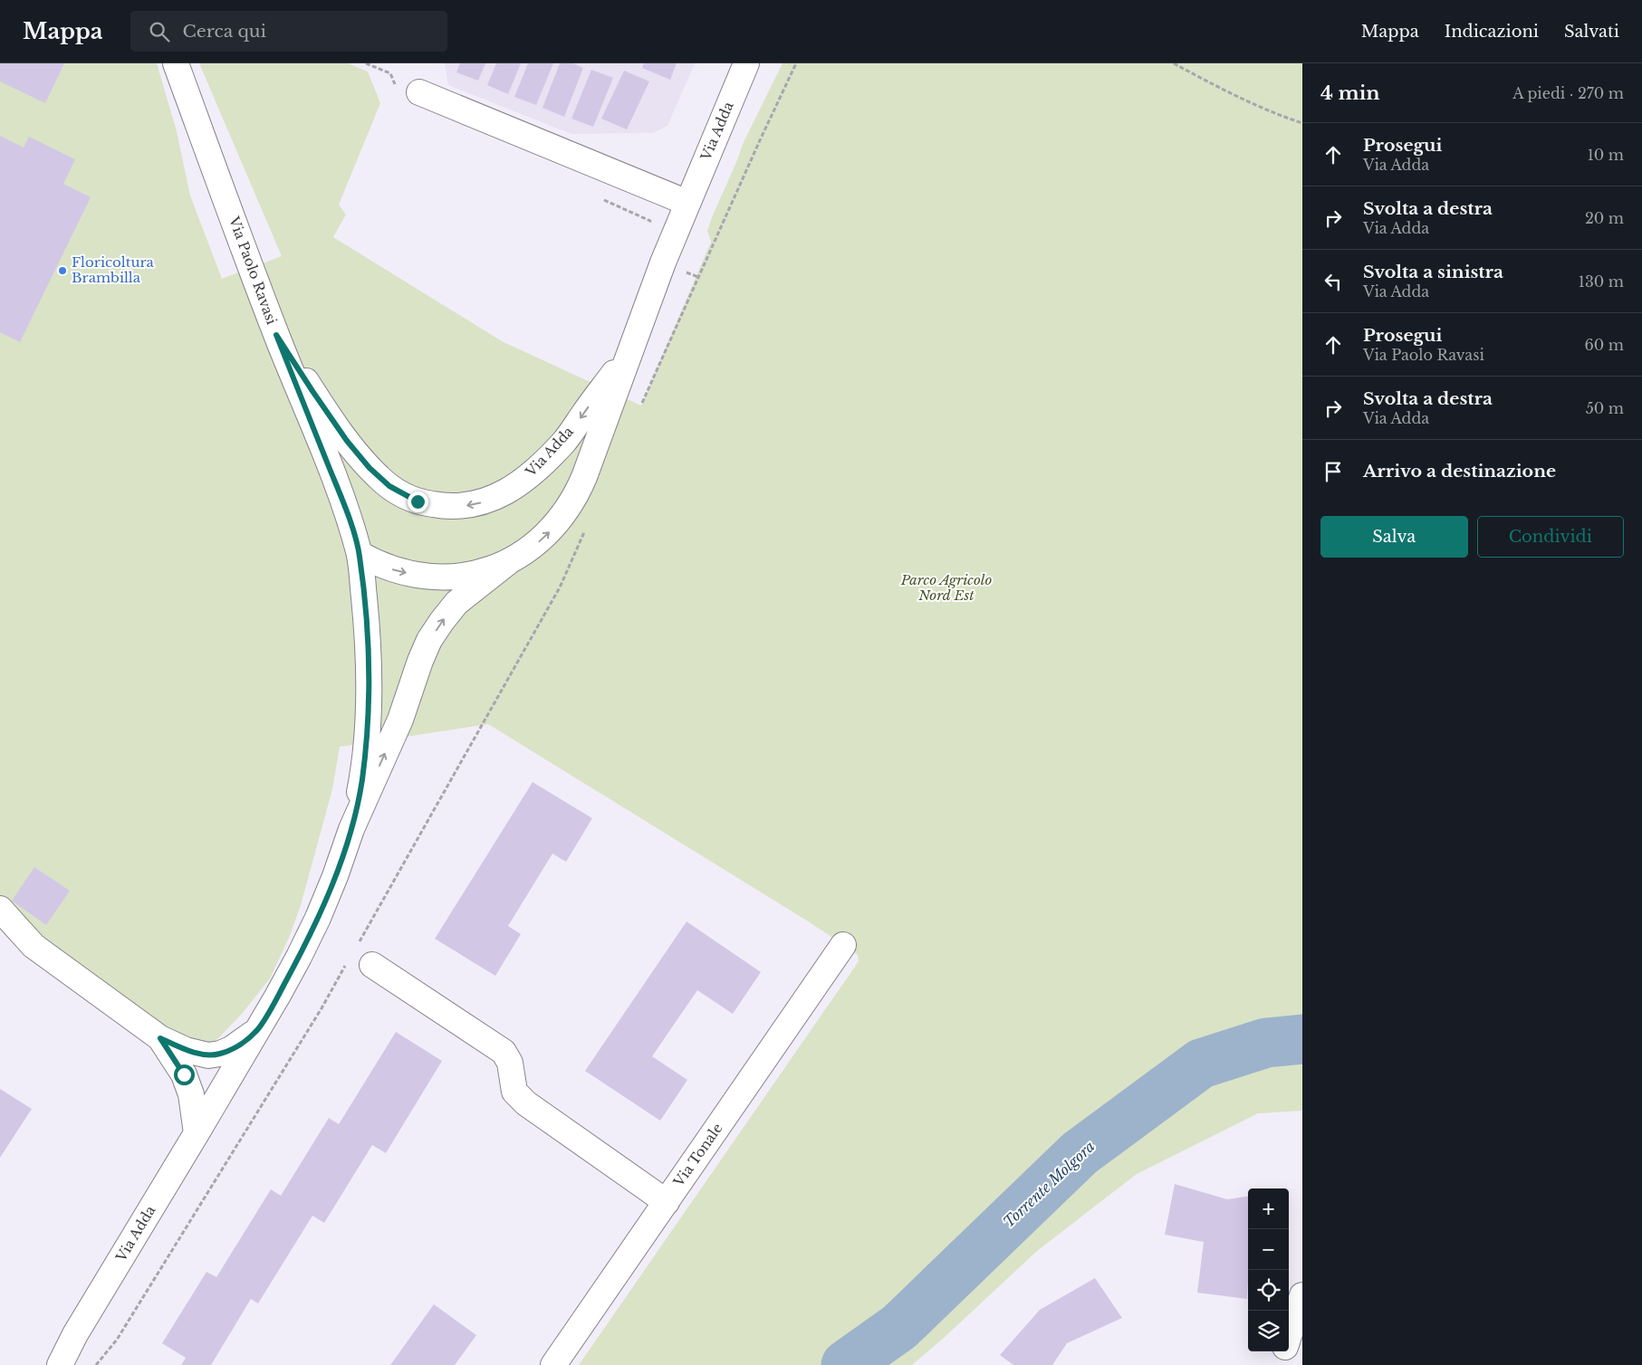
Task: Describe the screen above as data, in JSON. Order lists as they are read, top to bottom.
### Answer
{
  "streets": {
    "street": ["Via Adda", "Via Paolo Ravasi", "Via Tonale"]
  },
  "crossings": [
    ["Via Adda", "Via Paolo Ravasi"]
  ],
  "water": ["Torrente Molgora"],
  "parks": ["Parco Agricolo Nord Est"],
  "places": ["Floricoltura Brambilla"],
  "page": {
    "header": "Mappa",
    "search": "Cerca qui",
    "nav": ["Mappa", "Indicazioni", "Salvati"],
    "heading": ["4 min", "A piedi · 270 m"],
    "list": [
      ["Prosegui", "Via Adda", "10 m"],
      ["Svolta a destra", "Via Adda", "20 m"],
      ["Svolta a sinistra", "Via Adda", "130 m"],
      ["Prosegui", "Via Paolo Ravasi", "60 m"],
      ["Svolta a destra", "Via Adda", "50 m"],
      "Arrivo a destinazione"
    ],
    "buttons": ["Salva", "Condividi"],
    "map_buttons": ["+", "−"]
  }
}
